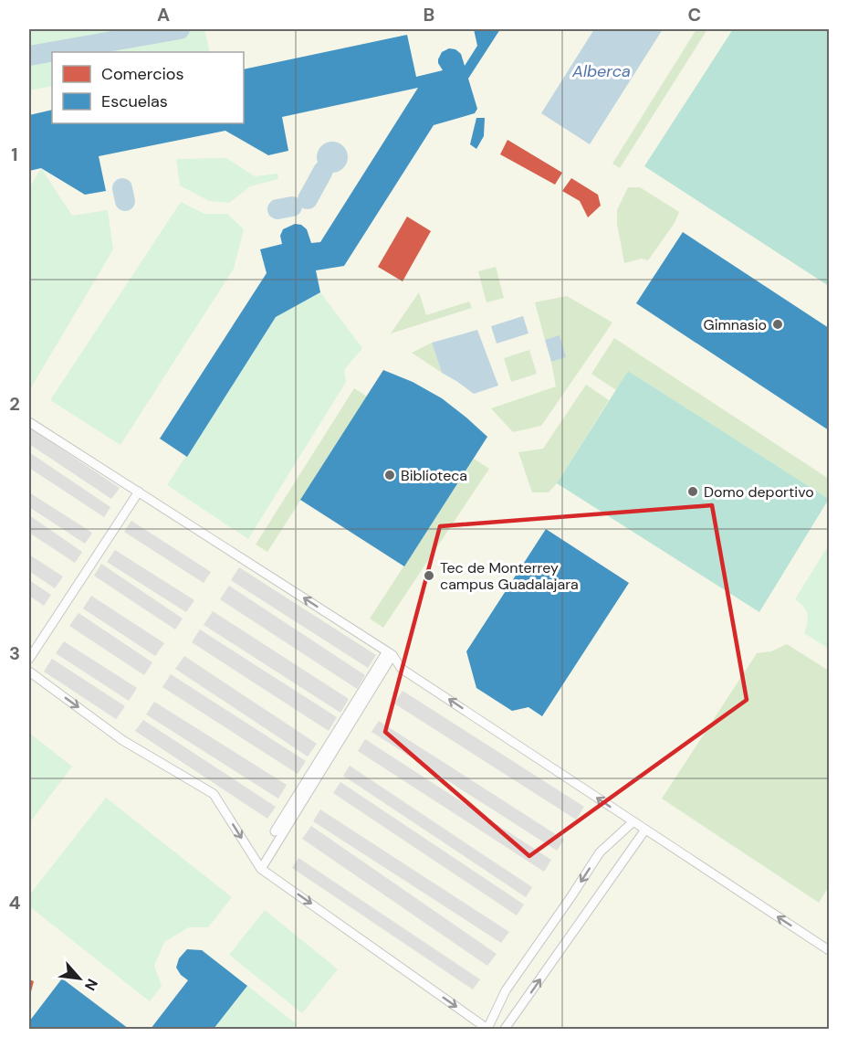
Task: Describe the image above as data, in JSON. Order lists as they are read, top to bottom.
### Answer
{
  "water": ["Alberca"],
  "places": [
    "Gimnasio",
    "Biblioteca",
    "Domo deportivo",
    "Tec de Monterrey campus Guadalajara"
  ],
  "legend": ["Comercios", "Escuelas"],
  "north": "bottom right",
  "grid": {
    "columns": ["A", "B", "C"],
    "rows": [
      "1",
      "2",
      "3",
      "4"
    ]
  }
}
